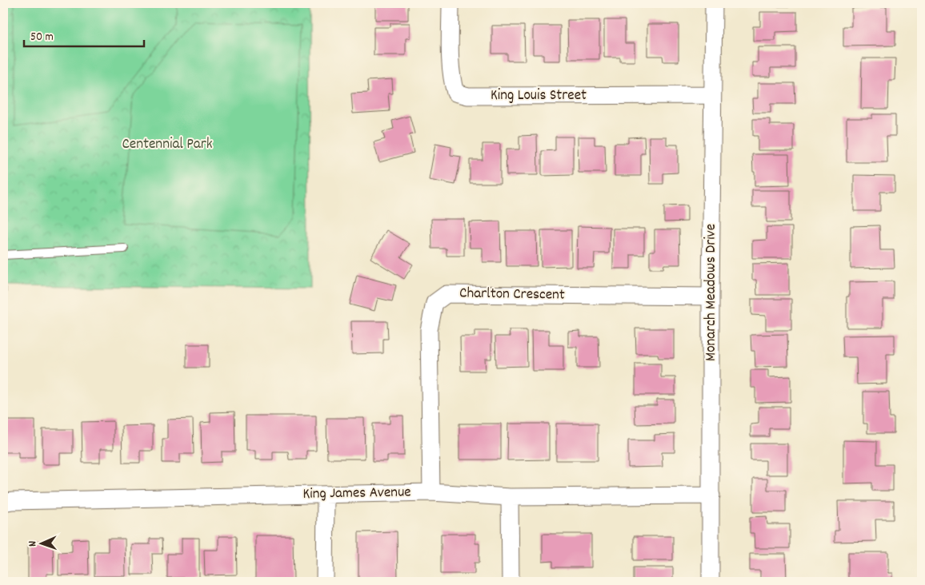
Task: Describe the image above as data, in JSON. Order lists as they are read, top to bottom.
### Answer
{
  "streets": {
    "street": [
      "King Louis Street",
      "Monarch Meadows Drive",
      "Charlton Crescent",
      "King James Avenue"
    ]
  },
  "crossings": [
    ["King Louis Street", "Monarch Meadows Drive"],
    ["Monarch Meadows Drive", "Charlton Crescent"],
    ["Monarch Meadows Drive", "King James Avenue"],
    ["Charlton Crescent", "King James Avenue"]
  ],
  "parks": ["Centennial Park"],
  "scale_bar": "50 m",
  "north": "left"
}
